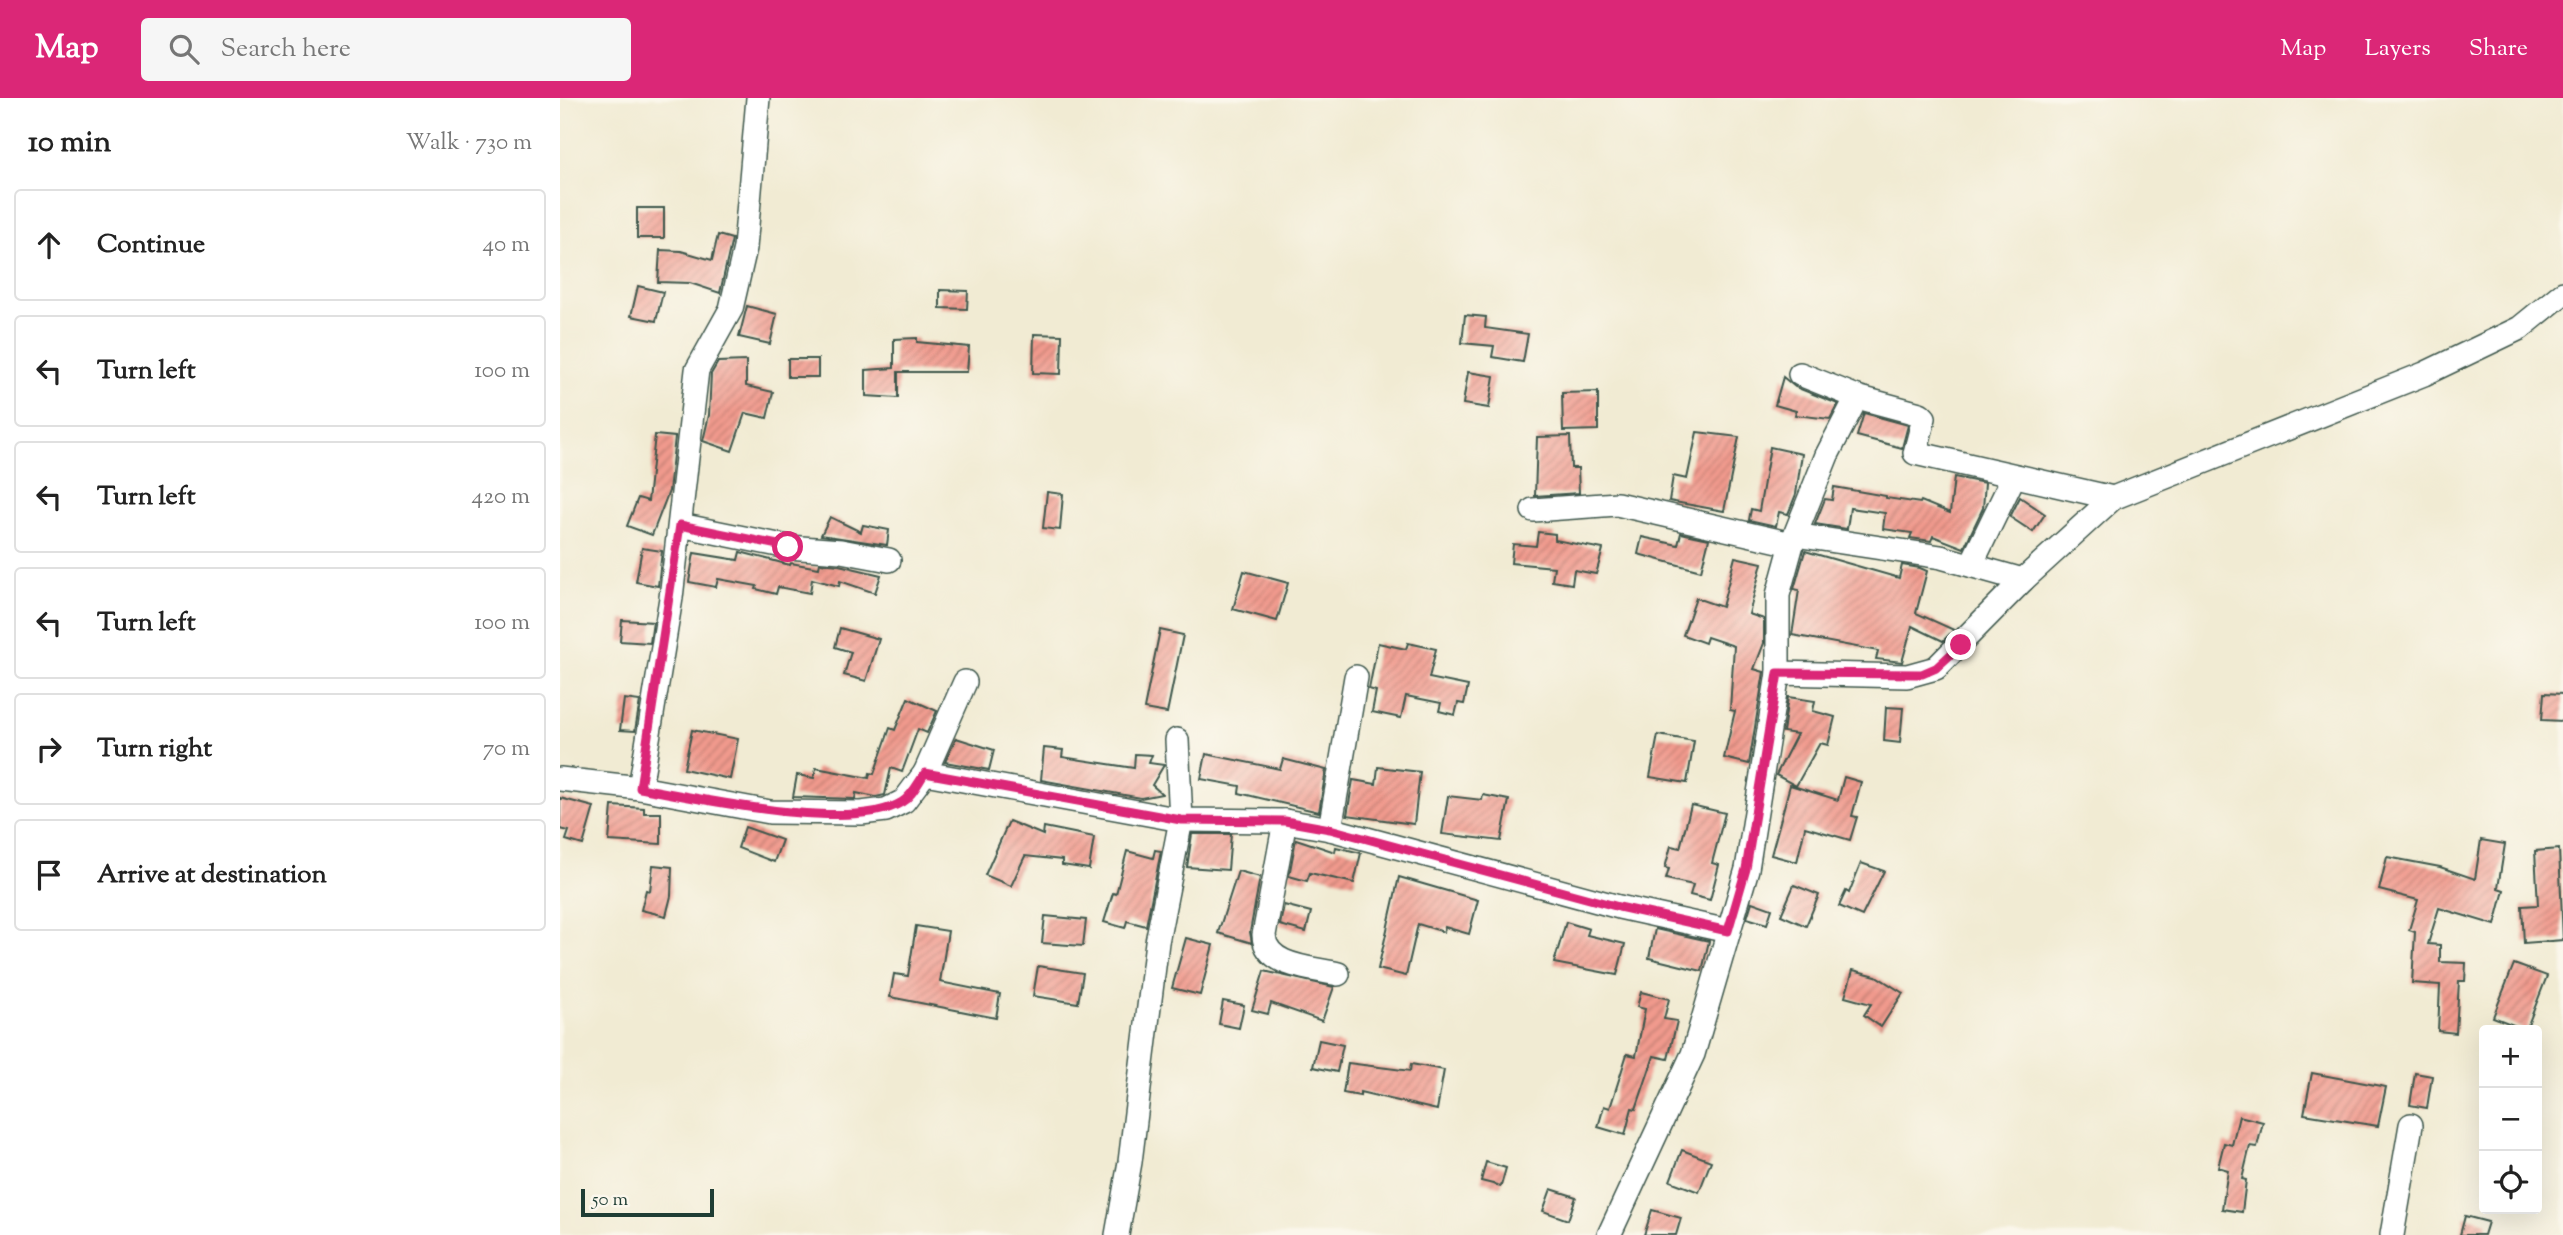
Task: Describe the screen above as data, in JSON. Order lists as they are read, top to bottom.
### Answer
{
  "scale_bar": "50 m",
  "page": {
    "header": "Map",
    "search": "Search here",
    "nav": ["Map", "Layers", "Share"],
    "heading": ["10 min", "Walk · 730 m"],
    "list": [
      ["Continue", "40 m"],
      ["Turn left", "100 m"],
      ["Turn left", "420 m"],
      ["Turn left", "100 m"],
      ["Turn right", "70 m"],
      "Arrive at destination"
    ],
    "map_buttons": ["+", "−"],
    "scale": "50 m"
  }
}
